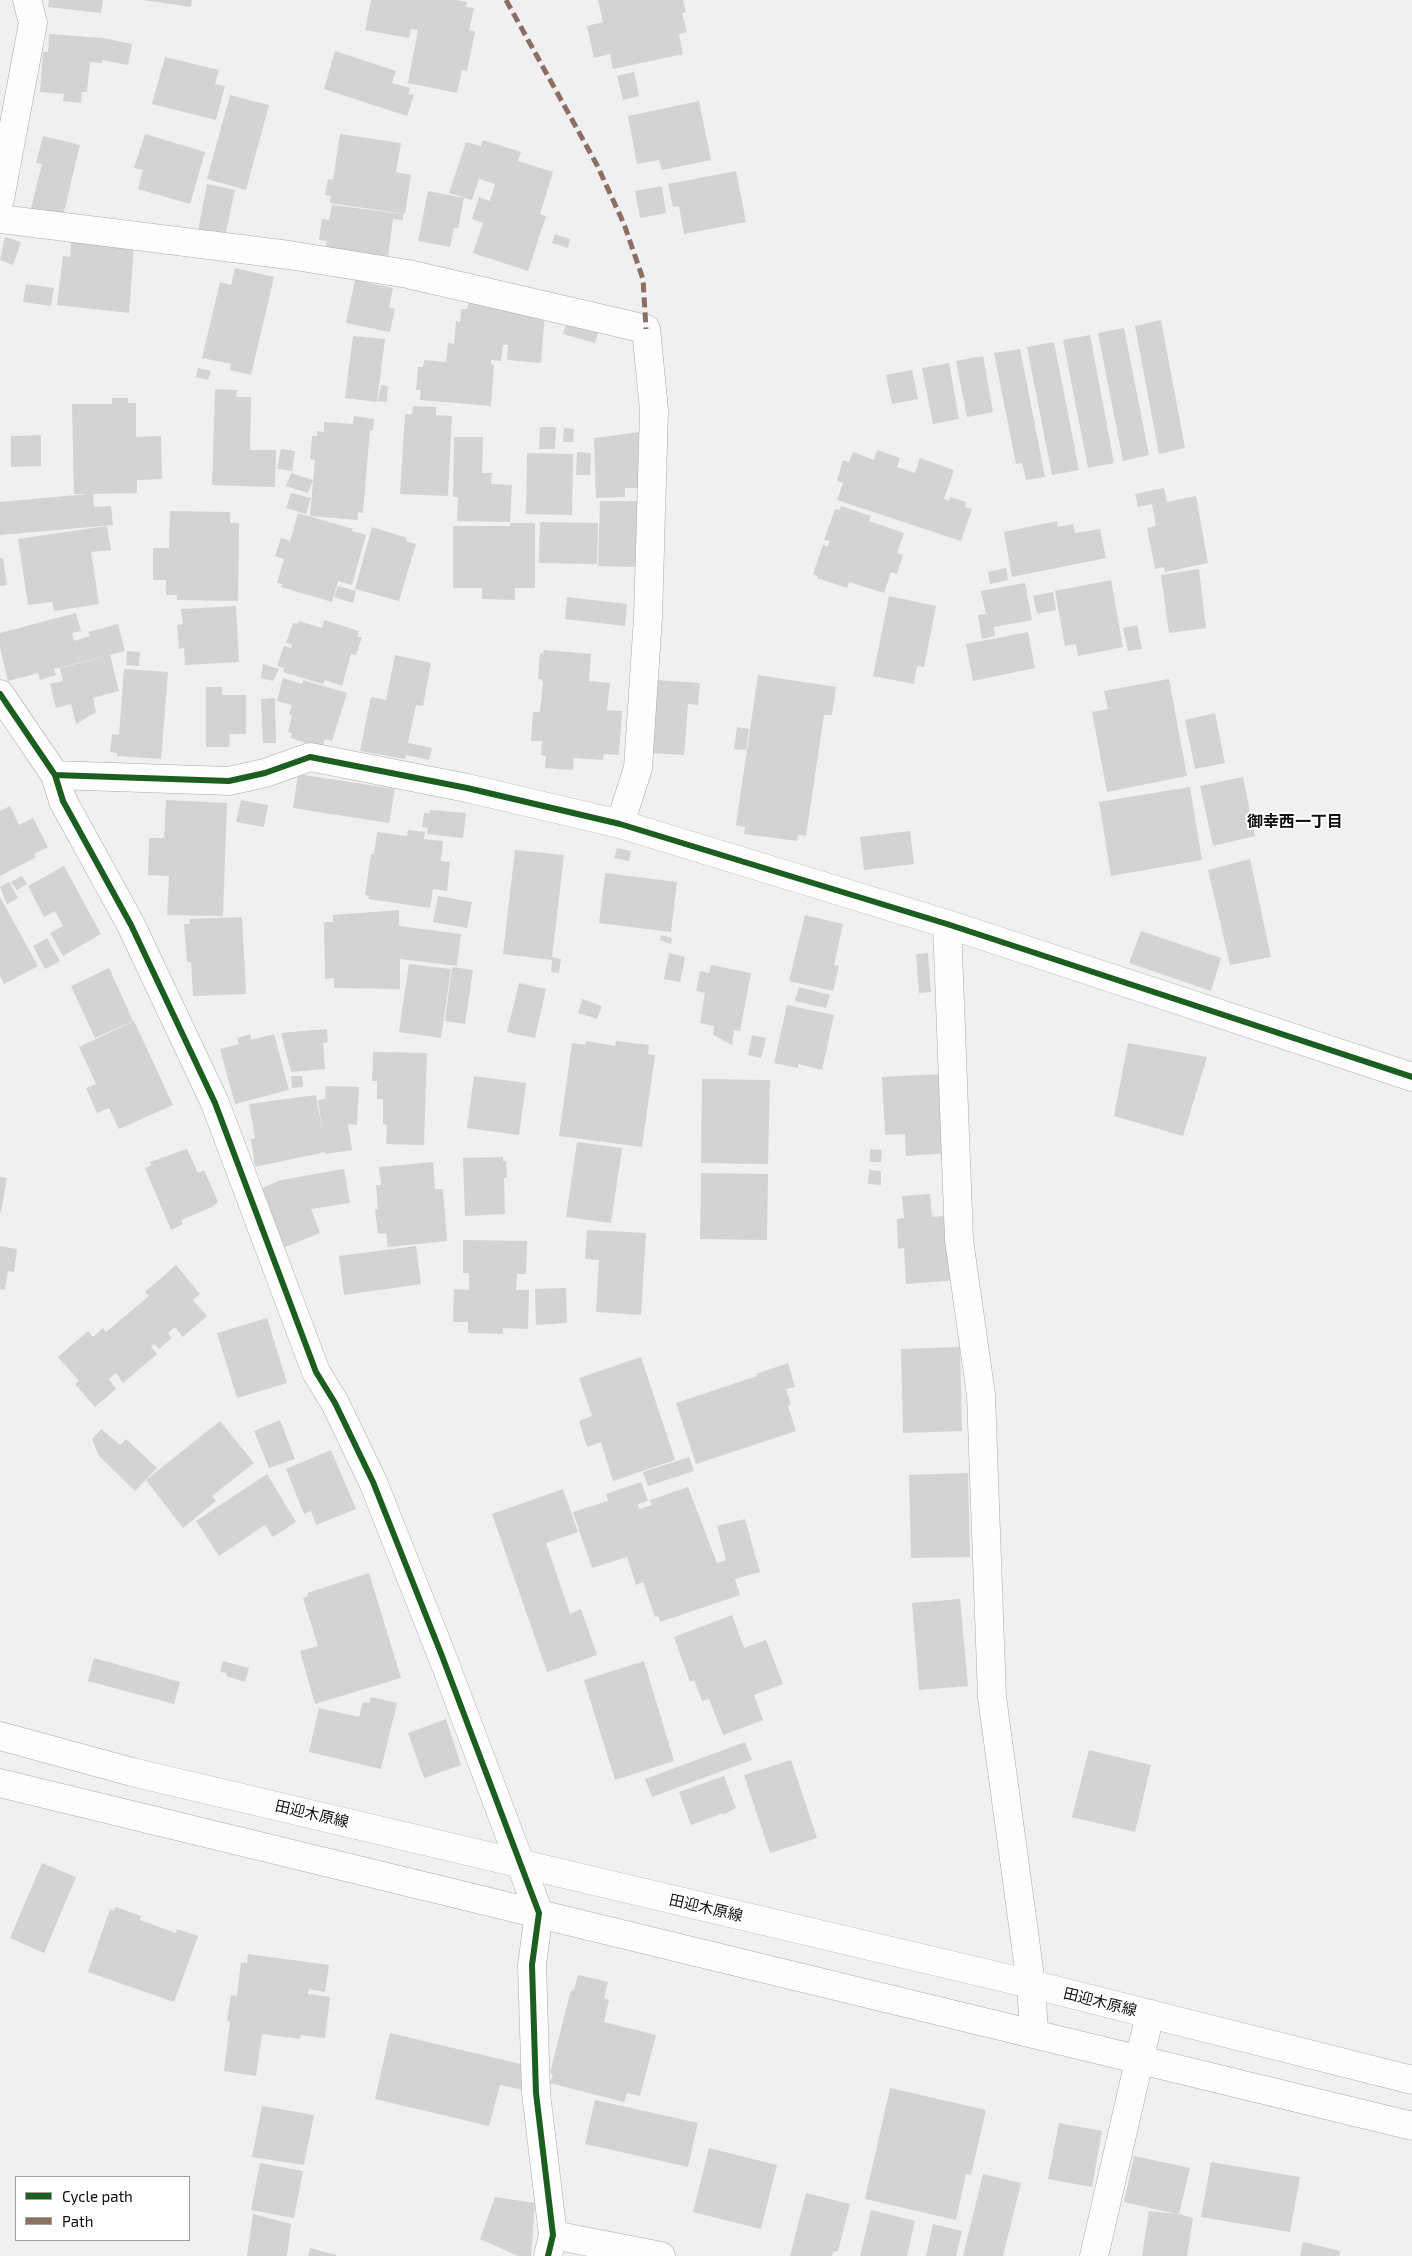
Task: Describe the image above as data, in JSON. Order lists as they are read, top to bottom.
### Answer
{
  "streets": {
    "street": ["田迎木原線"]
  },
  "districts": ["御幸西一丁目"],
  "legend": ["Cycle path", "Path"]
}
